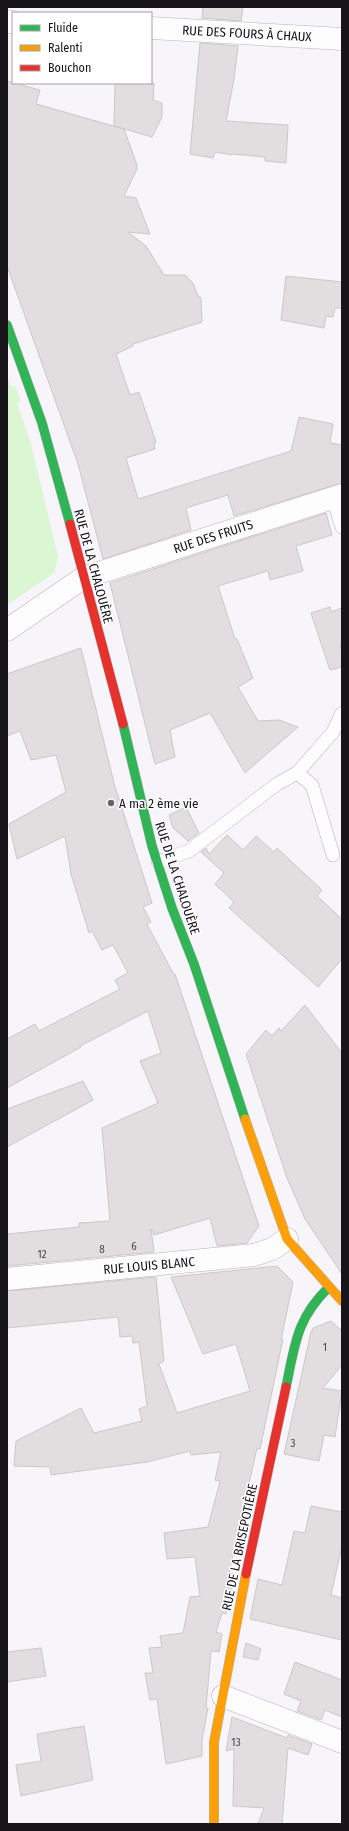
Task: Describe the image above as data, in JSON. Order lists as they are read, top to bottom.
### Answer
{
  "streets": {
    "street": [
      "RUE DES FOURS À CHAUX",
      "RUE DES FRUITS",
      "RUE DE LA CHALOUÈRE",
      "RUE LOUIS BLANC",
      "RUE DE LA BRISEPOTIÈRE"
    ]
  },
  "crossings": [
    ["RUE DES FRUITS", "RUE DE LA CHALOUÈRE"],
    ["RUE DE LA CHALOUÈRE", "RUE LOUIS BLANC"],
    ["RUE DE LA CHALOUÈRE", "RUE DE LA BRISEPOTIÈRE"]
  ],
  "places": ["A ma 2 ème vie"],
  "house_numbers": [
    "6",
    "8",
    "12",
    "1",
    "3",
    "13"
  ],
  "legend": ["Fluide", "Ralenti", "Bouchon"]
}
